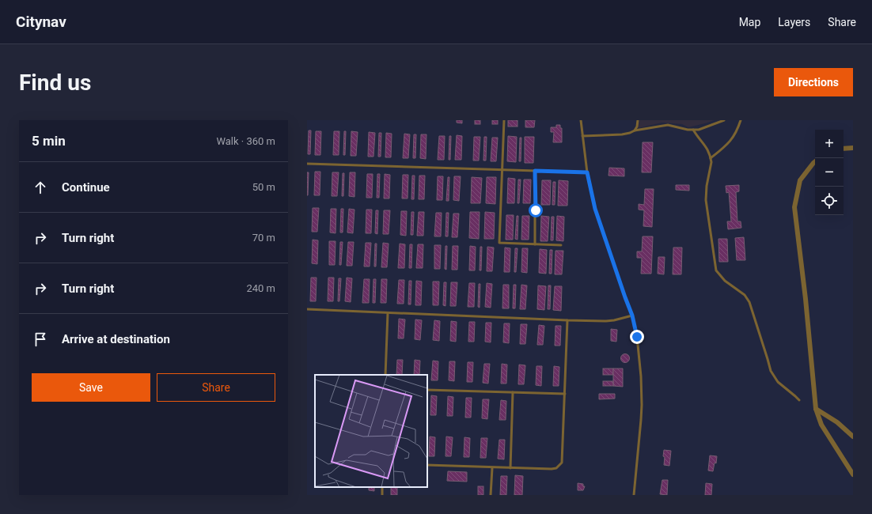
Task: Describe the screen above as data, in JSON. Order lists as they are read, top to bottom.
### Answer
{
  "page": {
    "header": "Citynav",
    "nav": ["Map", "Layers", "Share"],
    "buttons": [
      "Directions",
      ["Save", "Share"]
    ],
    "title": "Find us",
    "heading": ["5 min", "Walk · 360 m"],
    "map_buttons": ["+", "−"],
    "list": [
      ["Continue", "50 m"],
      ["Turn right", "70 m"],
      ["Turn right", "240 m"],
      "Arrive at destination"
    ]
  }
}
